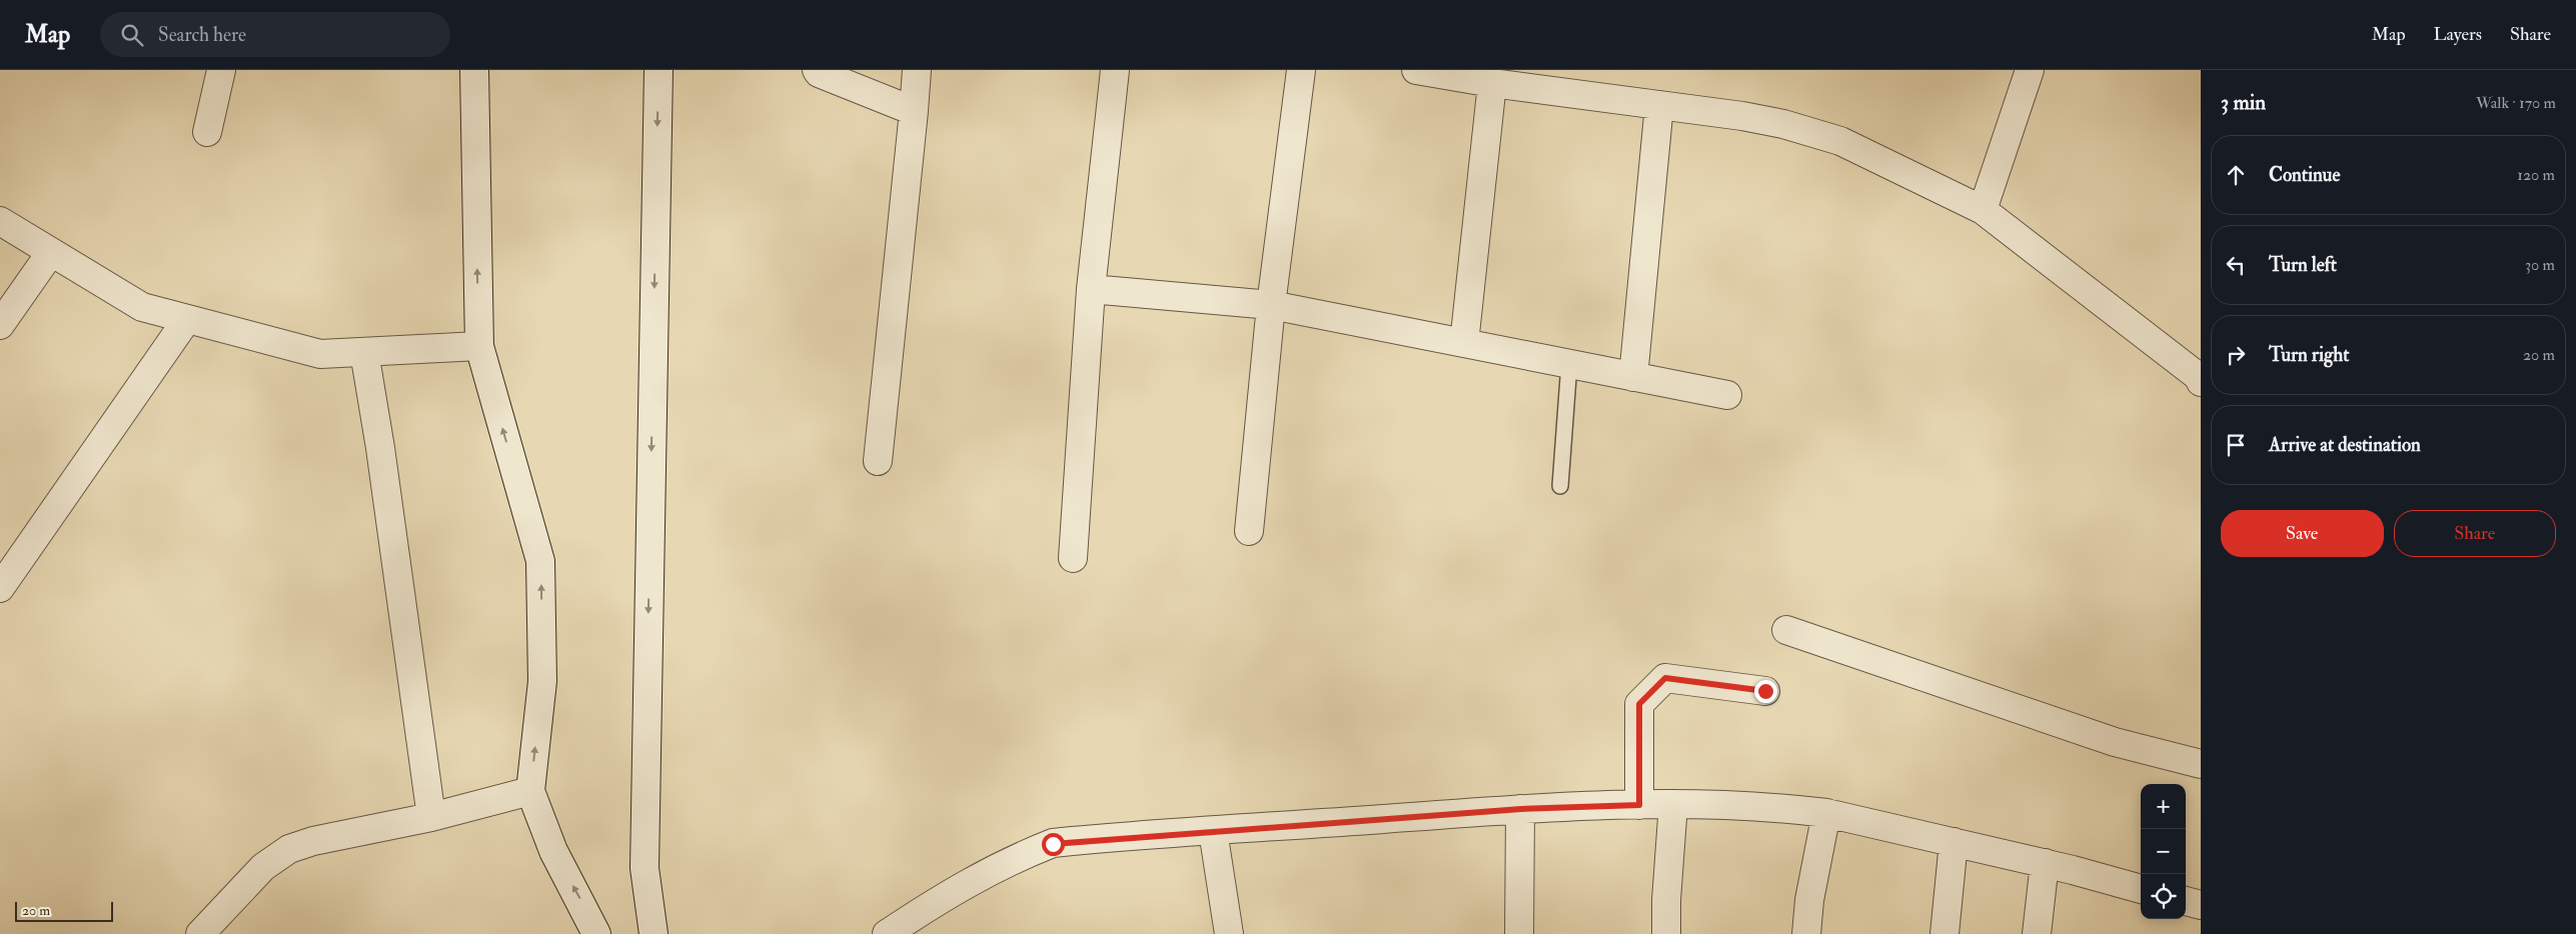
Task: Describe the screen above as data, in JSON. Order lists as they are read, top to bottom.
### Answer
{
  "scale_bar": "20 m",
  "page": {
    "header": "Map",
    "search": "Search here",
    "nav": ["Map", "Layers", "Share"],
    "heading": ["3 min", "Walk · 170 m"],
    "list": [
      ["Continue", "120 m"],
      ["Turn left", "30 m"],
      ["Turn right", "20 m"],
      "Arrive at destination"
    ],
    "buttons": ["Save", "Share"],
    "map_buttons": ["+", "−"],
    "scale": "20 m"
  }
}
